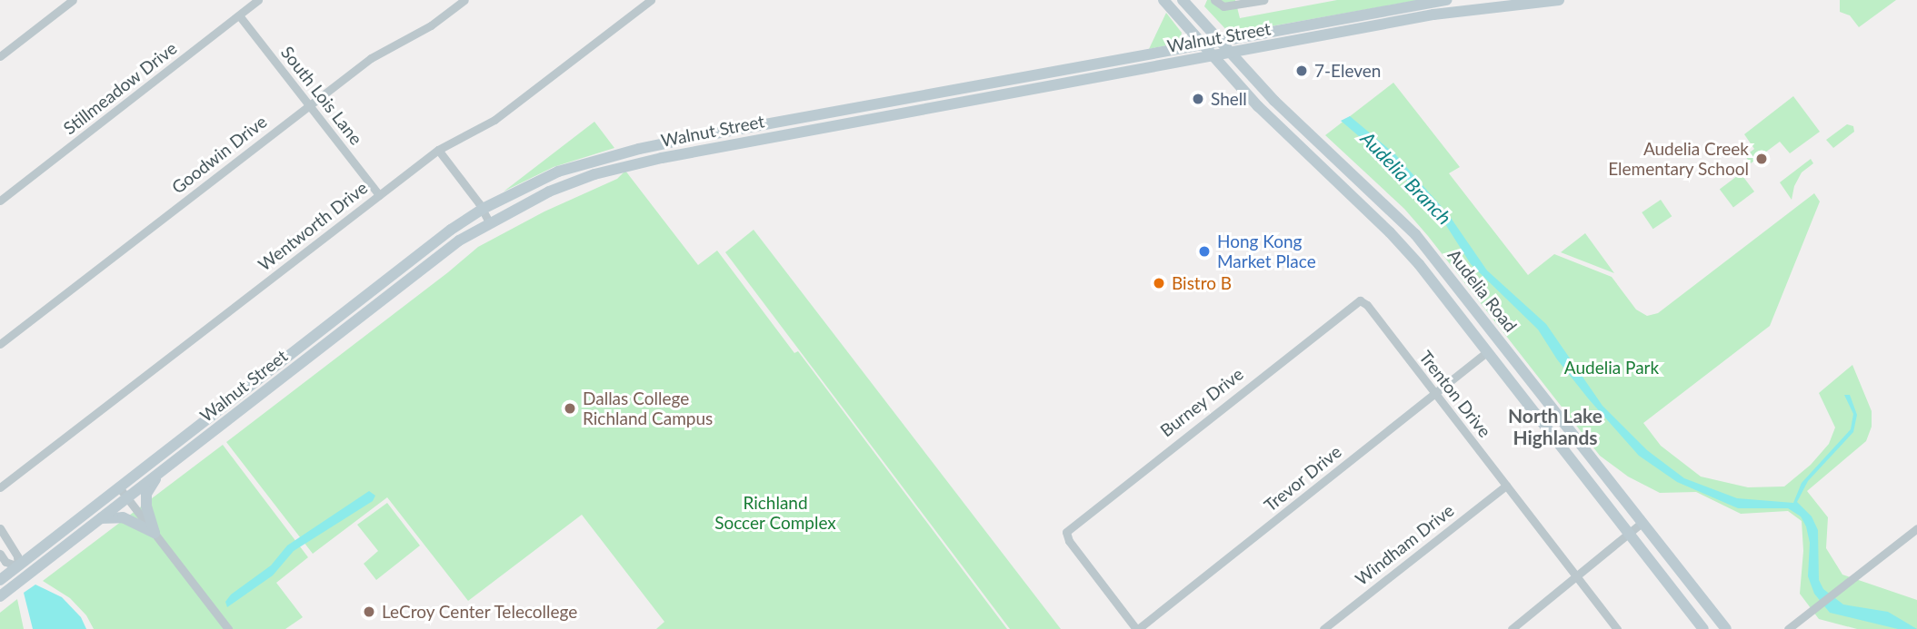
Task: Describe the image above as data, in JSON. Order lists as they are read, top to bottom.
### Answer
{
  "streets": {
    "main road": ["Walnut Street", "Audelia Road"],
    "street": [
      "Stillmeadow Drive",
      "South Lois Lane",
      "Goodwin Drive",
      "Wentworth Drive",
      "Trenton Drive",
      "Burney Drive",
      "Trevor Drive",
      "Windham Drive"
    ]
  },
  "crossings": [
    ["Walnut Street", "Audelia Road"],
    ["Stillmeadow Drive", "South Lois Lane"],
    ["South Lois Lane", "Goodwin Drive"],
    ["South Lois Lane", "Wentworth Drive"],
    ["Audelia Road", "Trevor Drive"],
    ["Trenton Drive", "Burney Drive"],
    ["Trenton Drive", "Trevor Drive"],
    ["Trenton Drive", "Windham Drive"],
    ["Burney Drive", "Trevor Drive"]
  ],
  "districts": ["North Lake Highlands"],
  "water": ["Audelia Branch"],
  "parks": ["Audelia Park", "Richland Soccer Complex"],
  "places": [
    "7-Eleven",
    "Shell",
    "Audelia Creek Elementary School",
    "Hong Kong Market Place",
    "Bistro B",
    "Dallas College Richland Campus",
    "LeCroy Center Telecollege"
  ]
}
